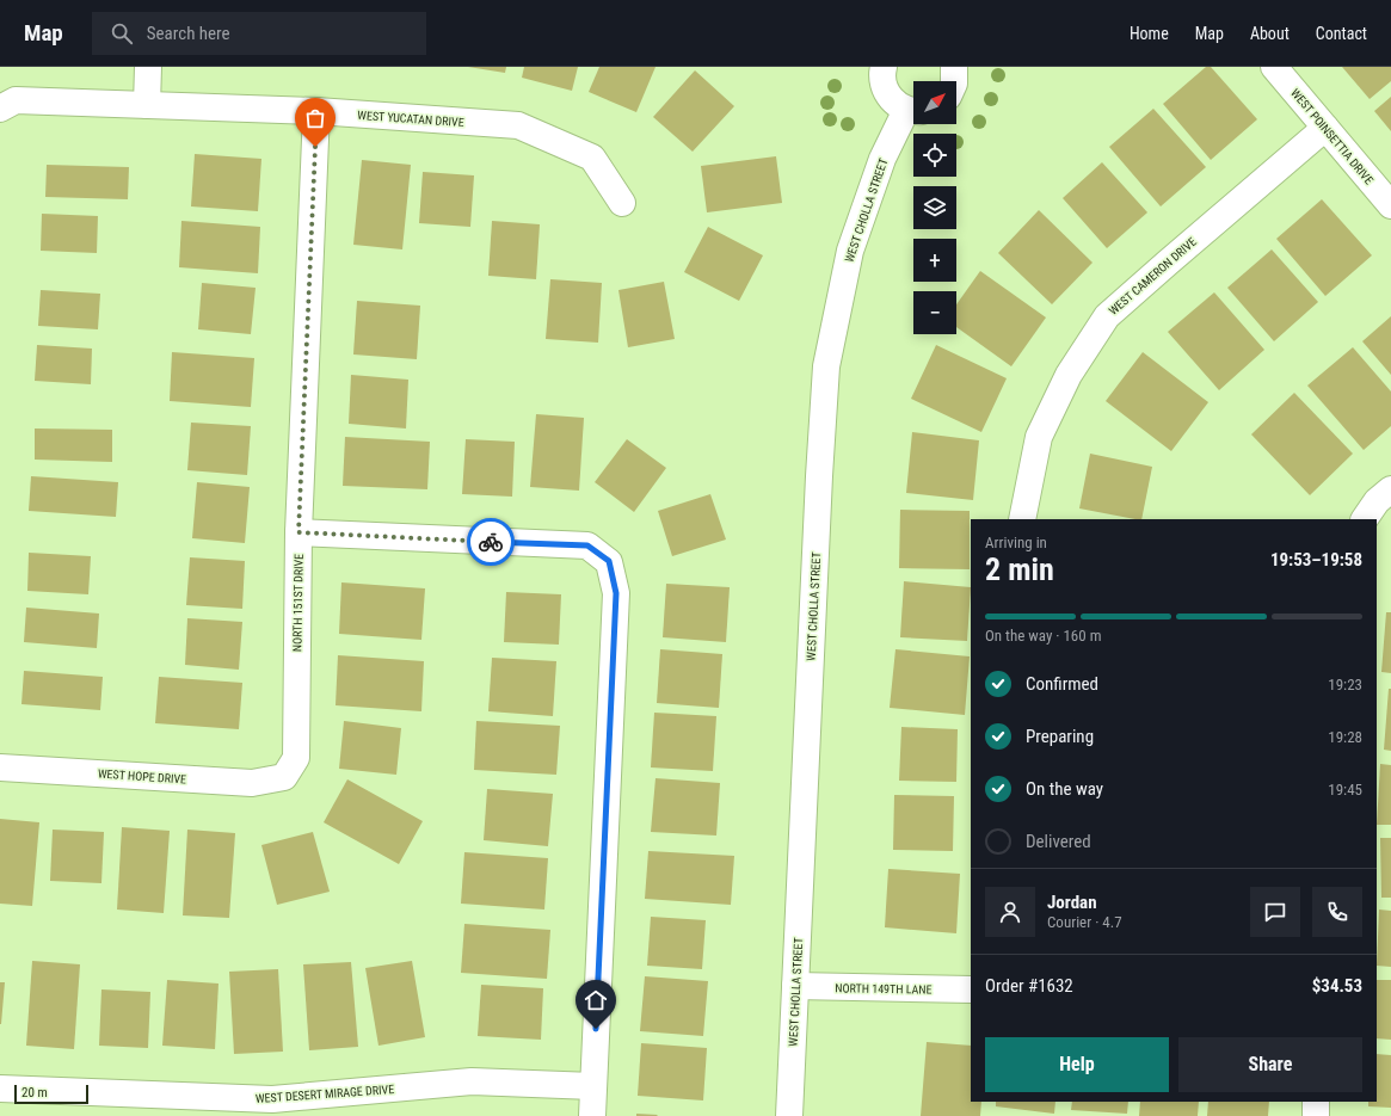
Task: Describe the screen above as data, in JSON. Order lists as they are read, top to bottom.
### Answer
{
  "streets": {
    "street": [
      "WEST YUCATAN DRIVE",
      "WEST POINSETTIA DRIVE",
      "WEST CHOLLA STREET",
      "WEST CAMERON DRIVE",
      "NORTH 151ST DRIVE",
      "WEST HOPE DRIVE",
      "NORTH 149TH LANE",
      "WEST DESERT MIRAGE DRIVE"
    ]
  },
  "crossings": [
    ["WEST YUCATAN DRIVE", "NORTH 151ST DRIVE"],
    ["WEST POINSETTIA DRIVE", "WEST CAMERON DRIVE"],
    ["WEST CHOLLA STREET", "NORTH 149TH LANE"],
    ["NORTH 151ST DRIVE", "WEST HOPE DRIVE"]
  ],
  "scale_bar": "20 m",
  "north": "top right",
  "page": {
    "header": "Map",
    "search": "Search here",
    "nav": [
      "Home",
      "Map",
      "About",
      "Contact"
    ],
    "map_buttons": ["+", "−"],
    "heading": ["2 min", "Arriving in", "19:53–19:58"],
    "panel": [
      "Jordan",
      "Courier · 4.7",
      "Order #1632",
      "$34.53"
    ],
    "bar": "On the way · 160 m",
    "list": [
      ["Confirmed", "19:23"],
      ["Preparing", "19:28"],
      ["On the way", "19:45"],
      "Delivered"
    ],
    "buttons": ["Help", "Share"],
    "scale": "20 m"
  }
}
